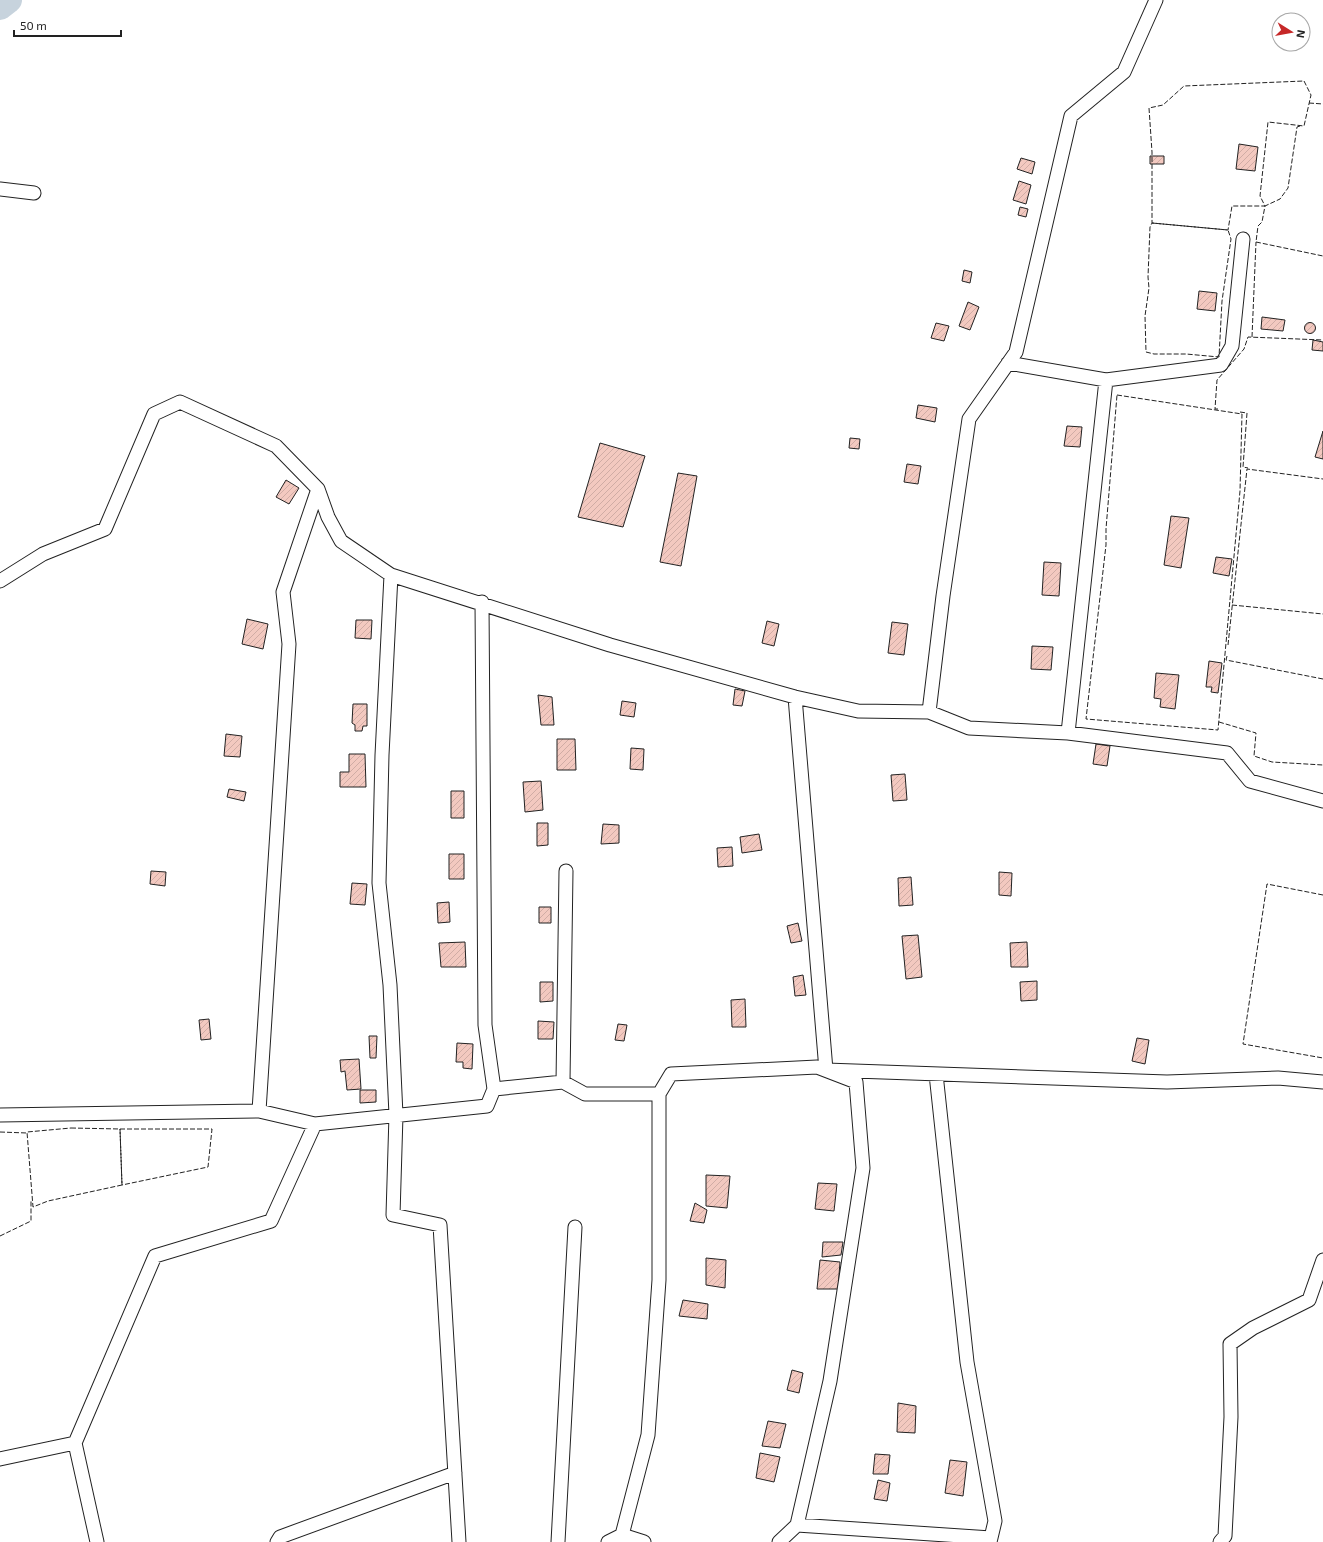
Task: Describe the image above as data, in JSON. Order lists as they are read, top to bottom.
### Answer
{
  "scale_bar": "50 m",
  "north": "right"
}
